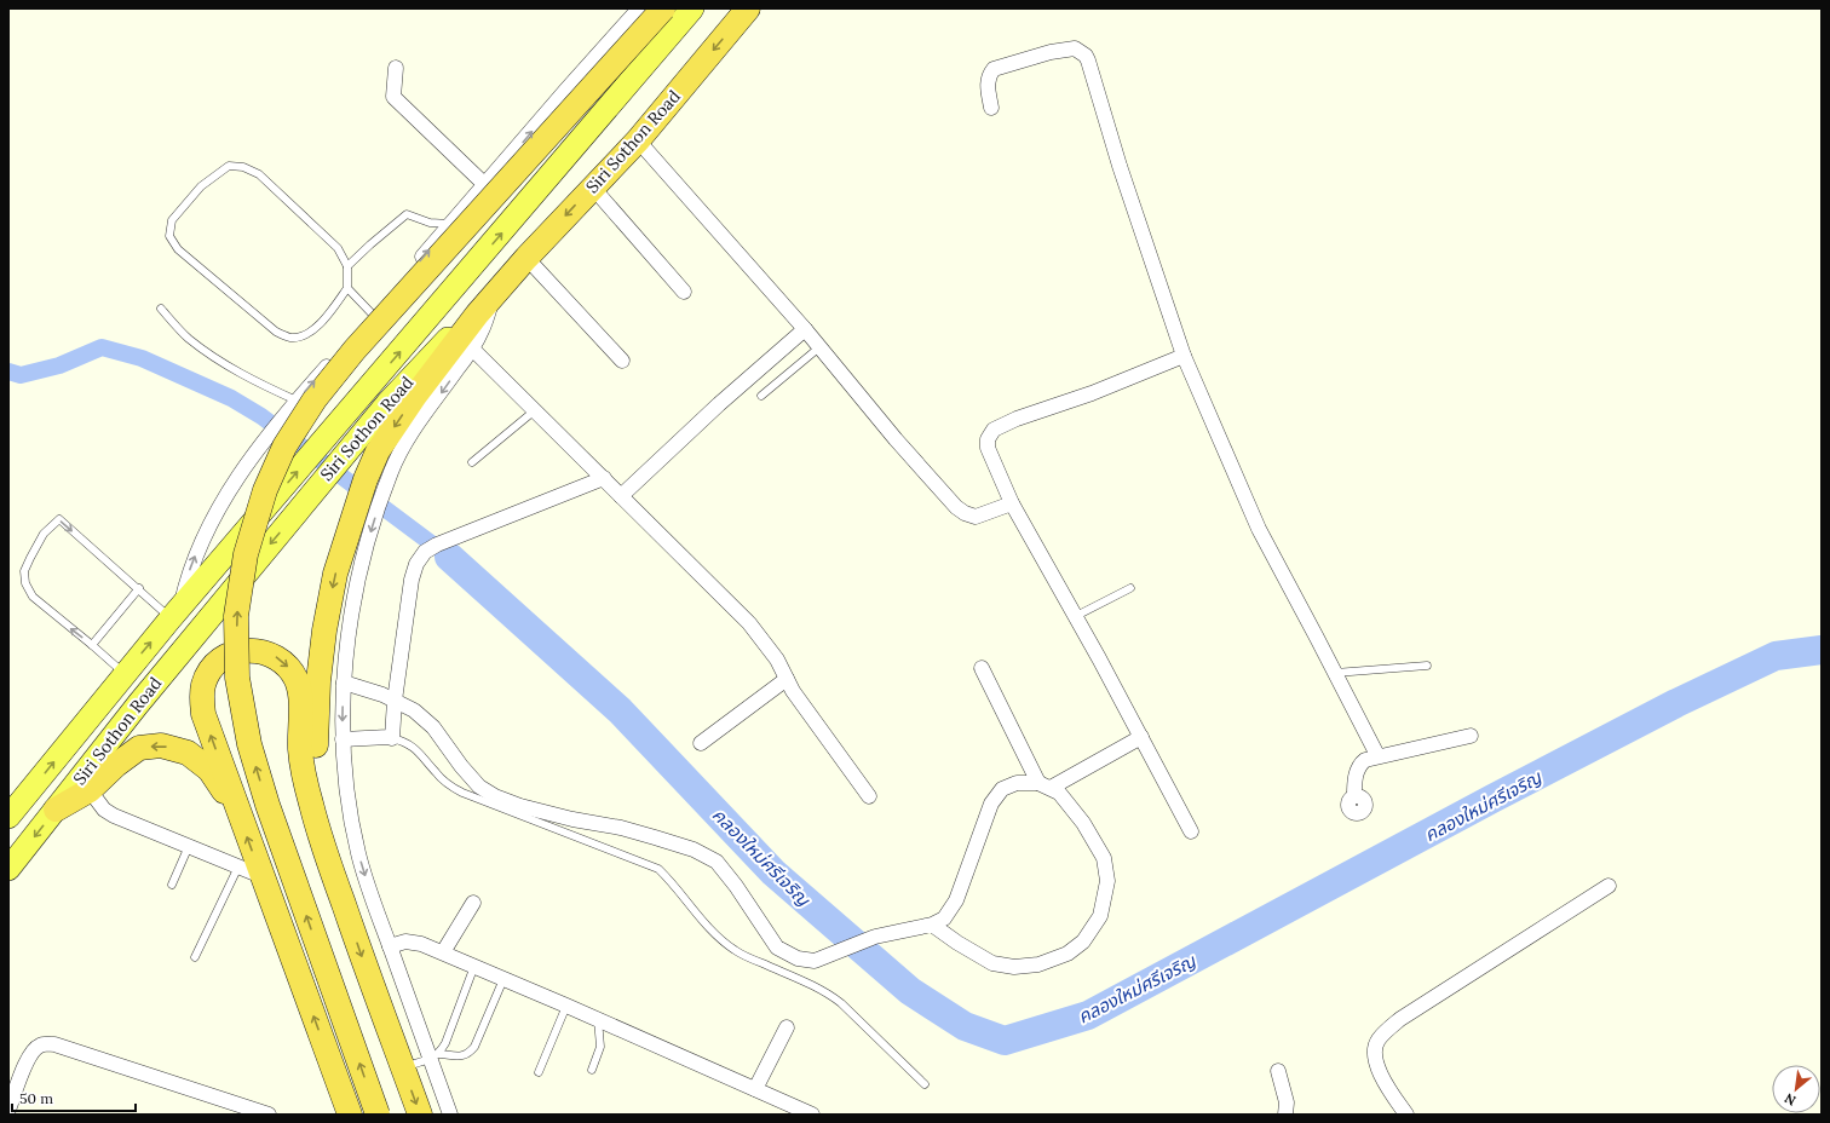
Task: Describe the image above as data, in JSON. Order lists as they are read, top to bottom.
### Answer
{
  "streets": {
    "highway": ["Siri Sothon Road"]
  },
  "water": ["คลองใหม่ศรีเจริญ"],
  "scale_bar": "50 m",
  "north": "bottom left"
}
